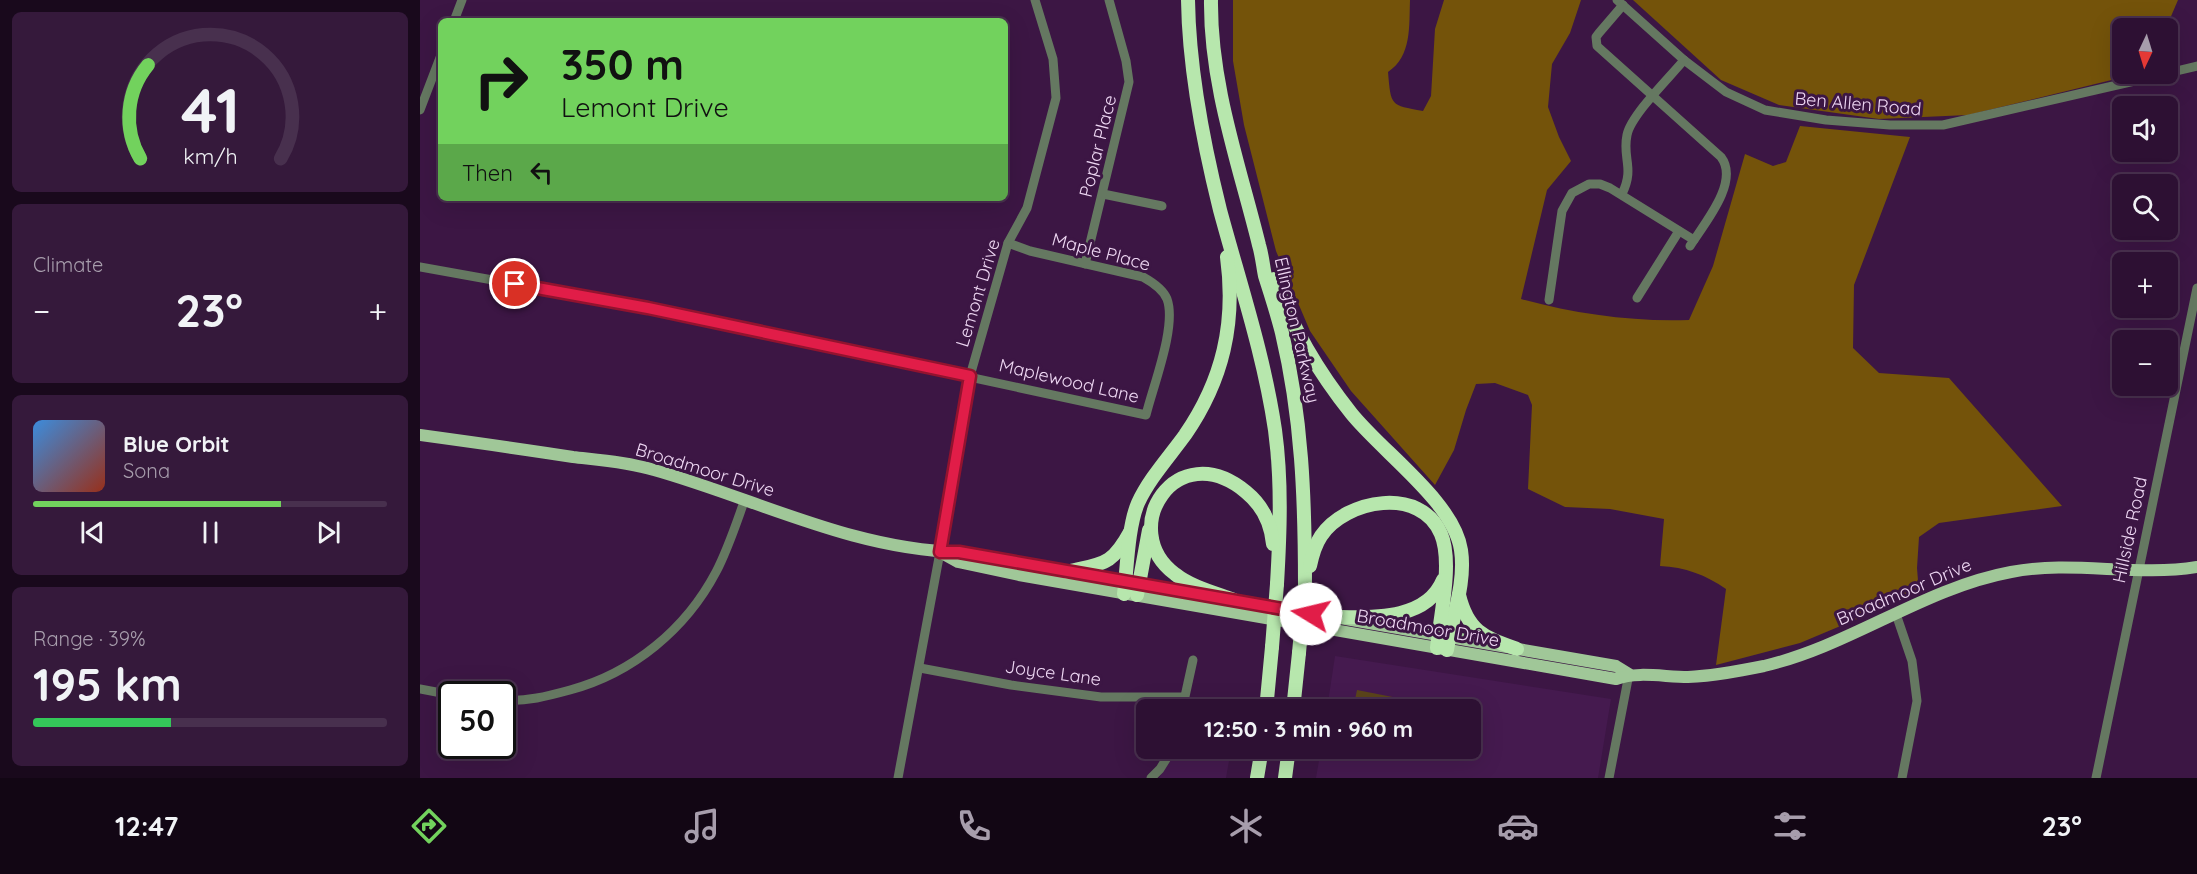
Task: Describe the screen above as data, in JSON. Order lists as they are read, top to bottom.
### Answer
{
  "streets": {
    "highway": ["Ellington Parkway"],
    "main road": ["Broadmoor Drive"],
    "street": [
      "Ben Allen Road",
      "Poplar Place",
      "Maple Place",
      "Lemont Drive",
      "Maplewood Lane",
      "Hillside Road",
      "Joyce Lane"
    ]
  },
  "crossings": [
    ["Poplar Place", "Maple Place"],
    ["Maple Place", "Lemont Drive"],
    ["Maple Place", "Maplewood Lane"],
    ["Lemont Drive", "Maplewood Lane"],
    ["Lemont Drive", "Broadmoor Drive"],
    ["Lemont Drive", "Joyce Lane"],
    ["Broadmoor Drive", "Hillside Road"]
  ],
  "north": "bottom",
  "page": {
    "map_buttons": ["+", "−"],
    "turn": ["350 m", "Lemont Drive"],
    "then": "Then",
    "tile": [
      "Climate",
      ["Range · 39%", "195 km"]
    ],
    "heat": ["−", "23°", "+"],
    "song": ["Blue Orbit", "Sona"],
    "limit": "50",
    "trip": "12:50 · 3 min · 960 m",
    "tabs": ["12:47", "23°"],
    "gauge": ["41", "km/h"]
  }
}
